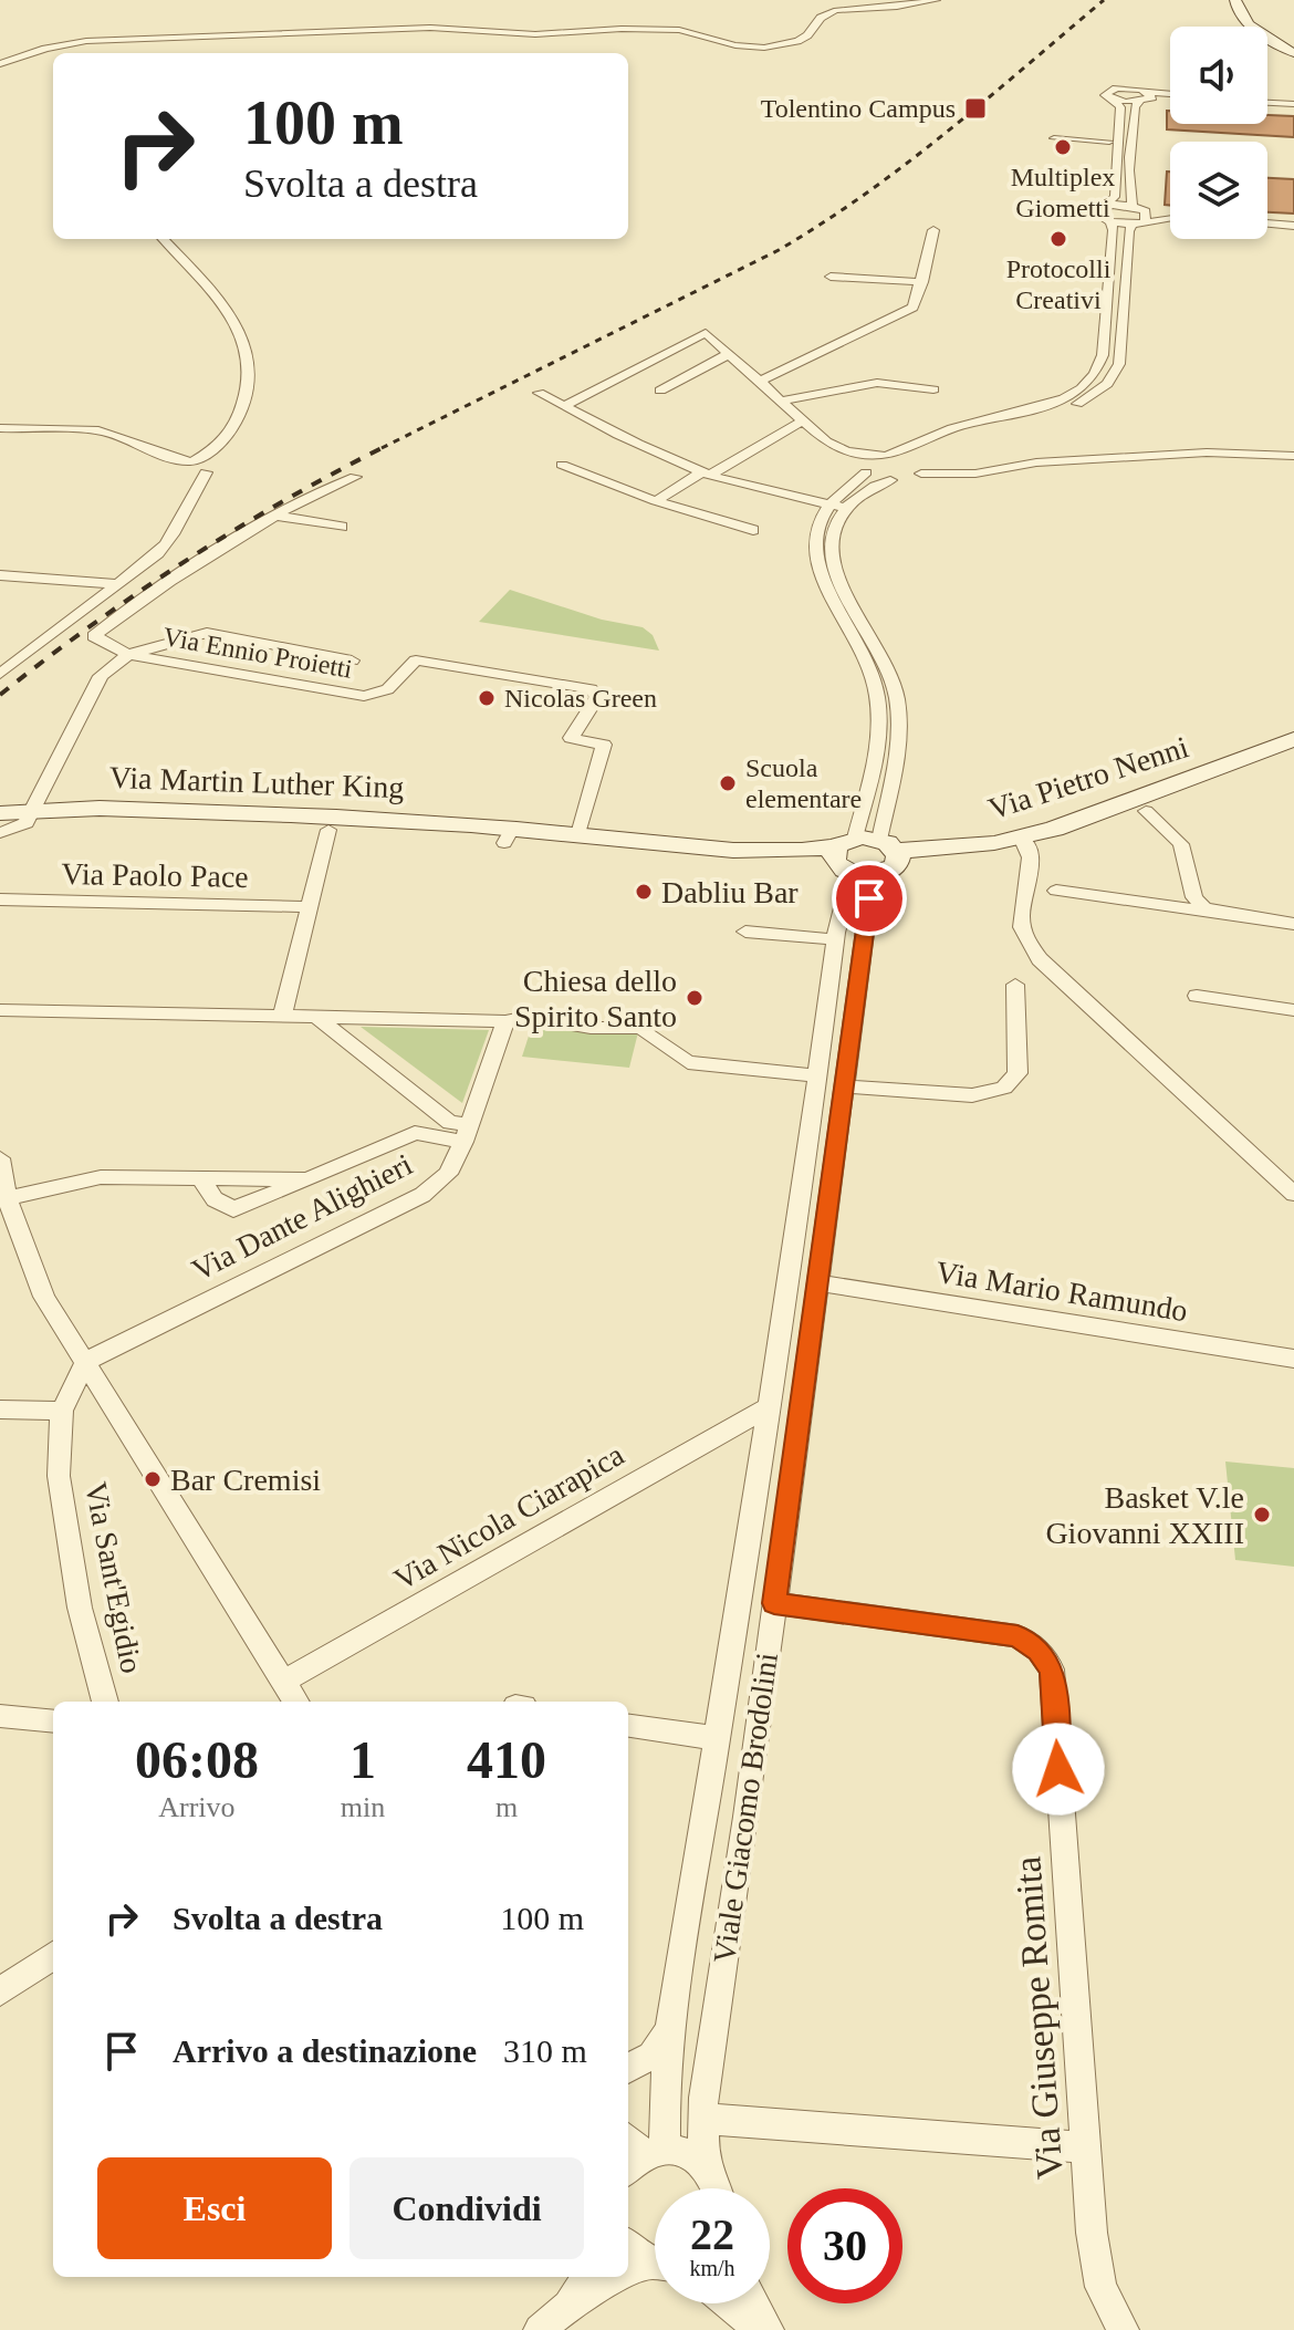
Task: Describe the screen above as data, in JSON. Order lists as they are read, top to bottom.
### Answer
{
  "streets": {
    "street": [
      "Via Ennio Proietti",
      "Via Pietro Nenni",
      "Via Martin Luther King",
      "Via Paolo Pace",
      "Via Dante Alighieri",
      "Via Mario Ramundo",
      "Via Nicola Ciarapica",
      "Via Sant'Egidio",
      "Viale Giacomo Brodolini",
      "Via Giuseppe Romita"
    ]
  },
  "crossings": [
    ["Via Ennio Proietti", "Via Martin Luther King"],
    ["Via Pietro Nenni", "Via Martin Luther King"],
    ["Via Pietro Nenni", "Viale Giacomo Brodolini"],
    ["Via Martin Luther King", "Viale Giacomo Brodolini"],
    ["Via Dante Alighieri", "Via Sant'Egidio"],
    ["Via Mario Ramundo", "Viale Giacomo Brodolini"],
    ["Via Nicola Ciarapica", "Viale Giacomo Brodolini"],
    ["Viale Giacomo Brodolini", "Via Giuseppe Romita"]
  ],
  "places": {
    "transit": ["Tolentino Campus"],
    "other": [
      "Multiplex Giometti",
      "Protocolli Creativi",
      "Nicolas Green",
      "Scuola elementare",
      "Dabliu Bar",
      "Chiesa dello Spirito Santo",
      "Bar Cremisi",
      "Basket V.le Giovanni XXIII"
    ]
  },
  "page": {
    "turn": ["100 m", "Svolta a destra"],
    "eta": [
      "06:08",
      "Arrivo",
      "1",
      "min",
      "410",
      "m"
    ],
    "list": [
      {
        "name": "Svolta a destra",
        "value": "100 m"
      },
      {
        "name": "Arrivo a destinazione",
        "value": "310 m"
      }
    ],
    "buttons": ["Esci", "Condividi"],
    "speed": "22 km/h",
    "limit": "30"
  }
}
